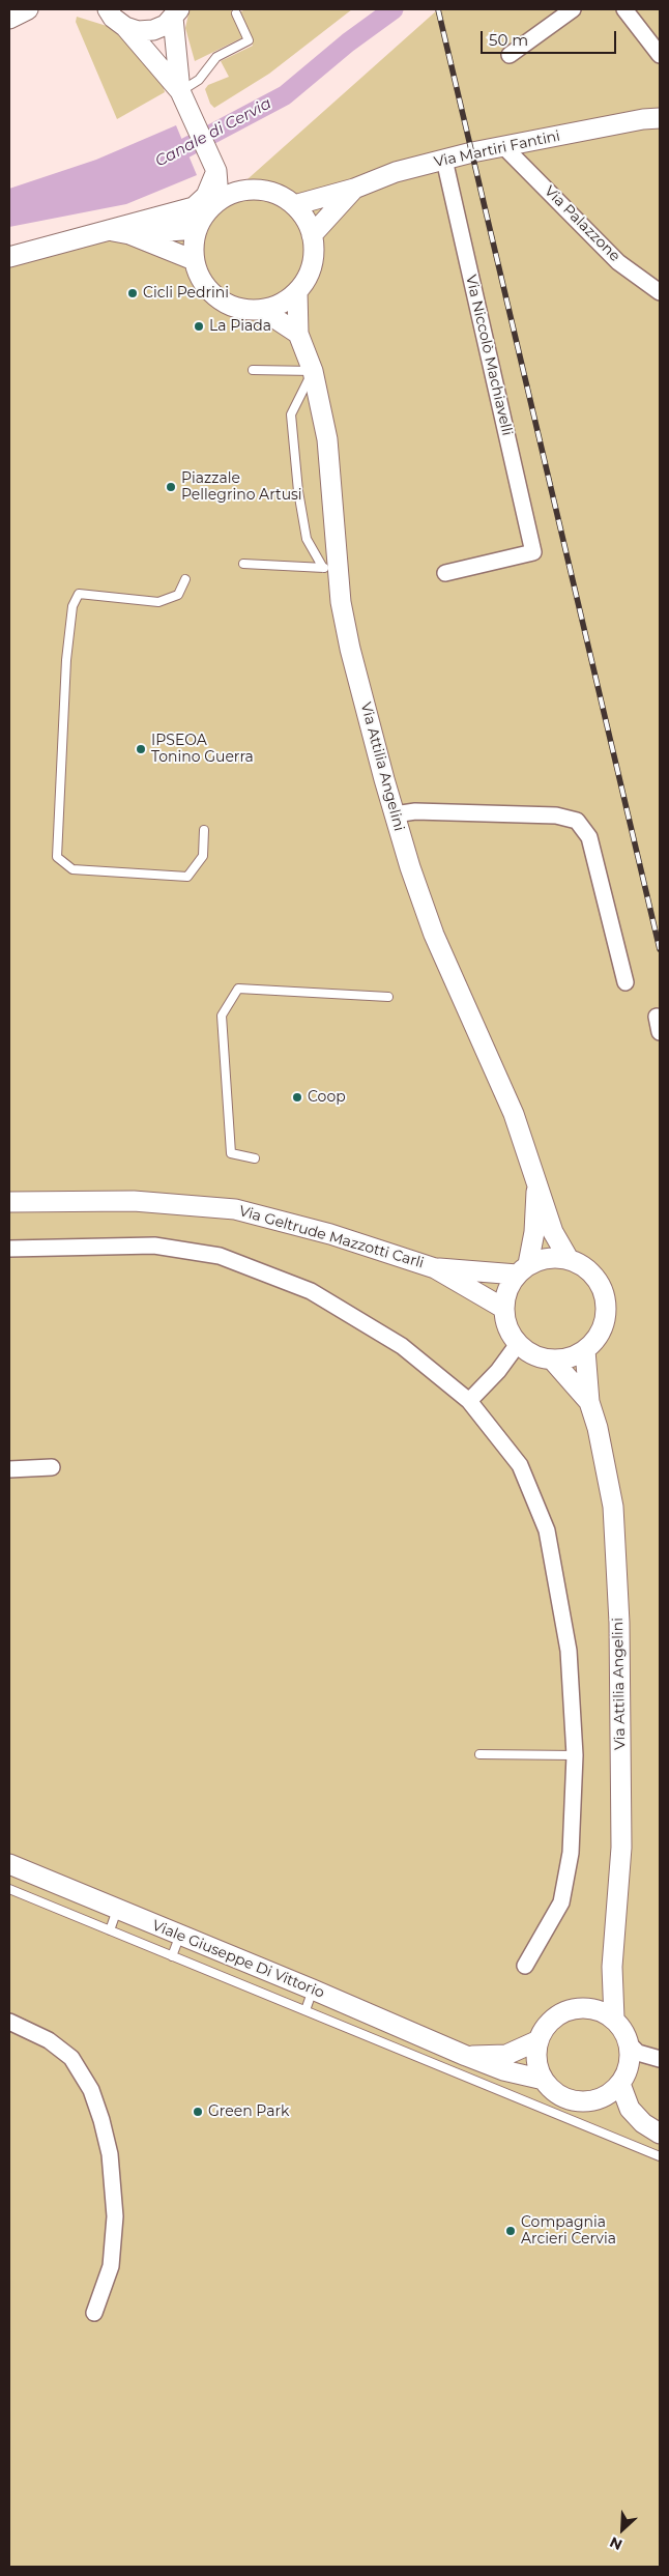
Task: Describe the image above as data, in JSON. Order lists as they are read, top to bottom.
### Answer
{
  "streets": {
    "street": [
      "Via Martiri Fantini",
      "Via Palazzone",
      "Via Niccolò Machiavelli",
      "Via Attilia Angelini",
      "Via Geltrude Mazzotti Carli",
      "Viale Giuseppe Di Vittorio"
    ]
  },
  "crossings": [
    ["Via Martiri Fantini", "Via Palazzone"],
    ["Via Martiri Fantini", "Via Niccolò Machiavelli"],
    ["Via Martiri Fantini", "Via Attilia Angelini"],
    ["Via Attilia Angelini", "Via Geltrude Mazzotti Carli"],
    ["Via Attilia Angelini", "Viale Giuseppe Di Vittorio"]
  ],
  "water": ["Canale di Cervia"],
  "places": [
    "Cicli Pedrini",
    "La Piada",
    "Piazzale Pellegrino Artusi",
    "IPSEOA Tonino Guerra",
    "Coop",
    "Green Park",
    "Compagnia Arcieri Cervia"
  ],
  "scale_bar": "50 m",
  "north": "bottom left"
}
